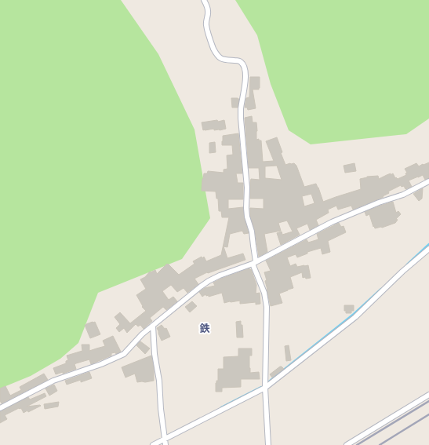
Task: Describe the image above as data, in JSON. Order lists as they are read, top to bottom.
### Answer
{
  "districts": ["鉄"]
}
